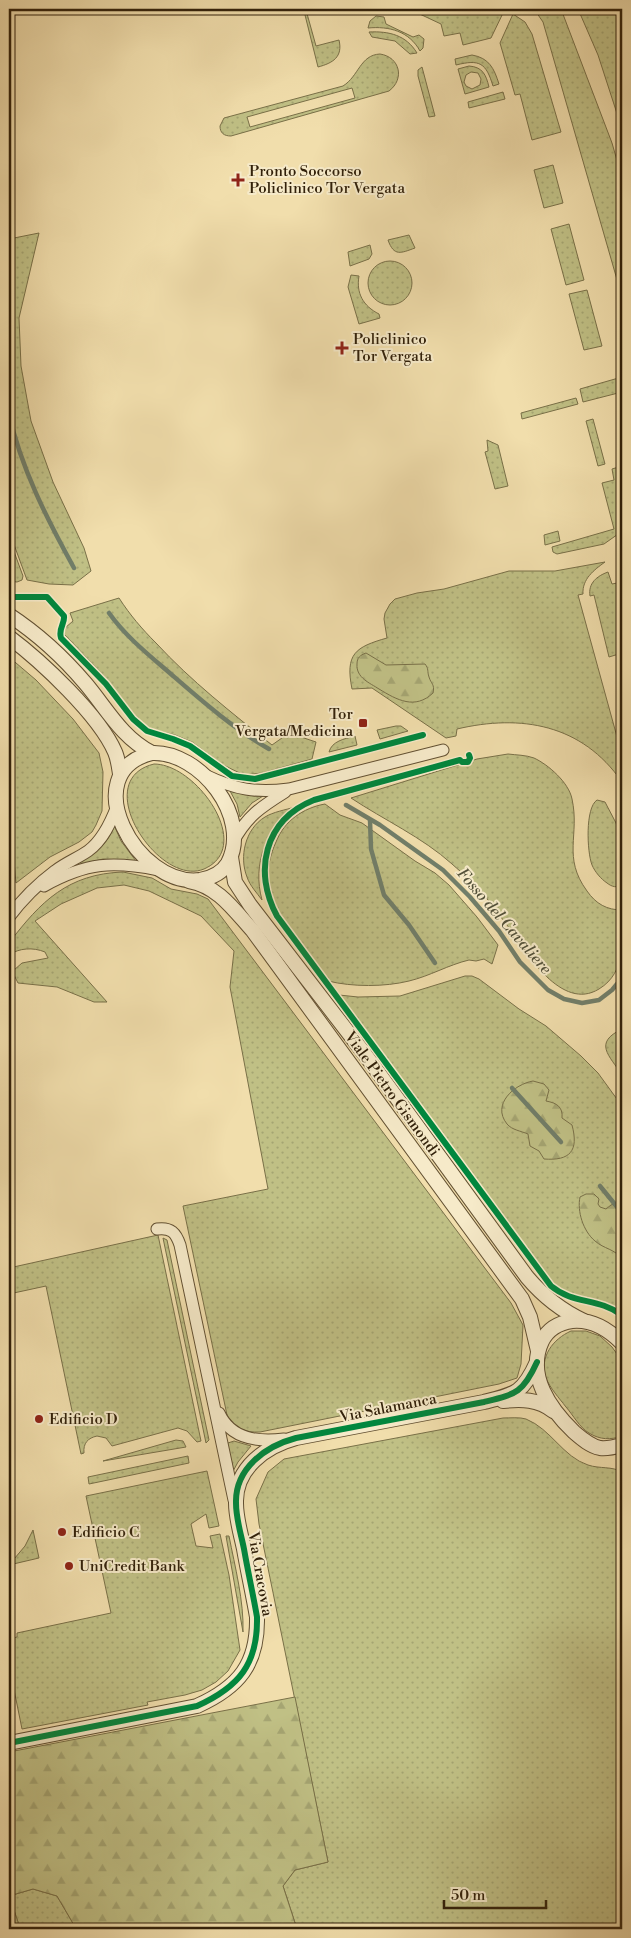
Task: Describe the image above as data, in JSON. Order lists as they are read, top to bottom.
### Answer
{
  "streets": {
    "street": ["Viale Pietro Gismondi", "Via Salamanca", "Via Cracovia"]
  },
  "crossings": [
    ["Via Salamanca", "Via Cracovia"]
  ],
  "water": ["Fosso del Cavaliere"],
  "places": {
    "health": ["Pronto Soccorso Policlinico Tor Vergata", "Policlinico Tor Vergata"],
    "transit": ["Tor Vergata/Medicina"],
    "other": ["Edificio D", "Edificio C", "UniCredit Bank"]
  },
  "scale_bar": "50 m"
}
